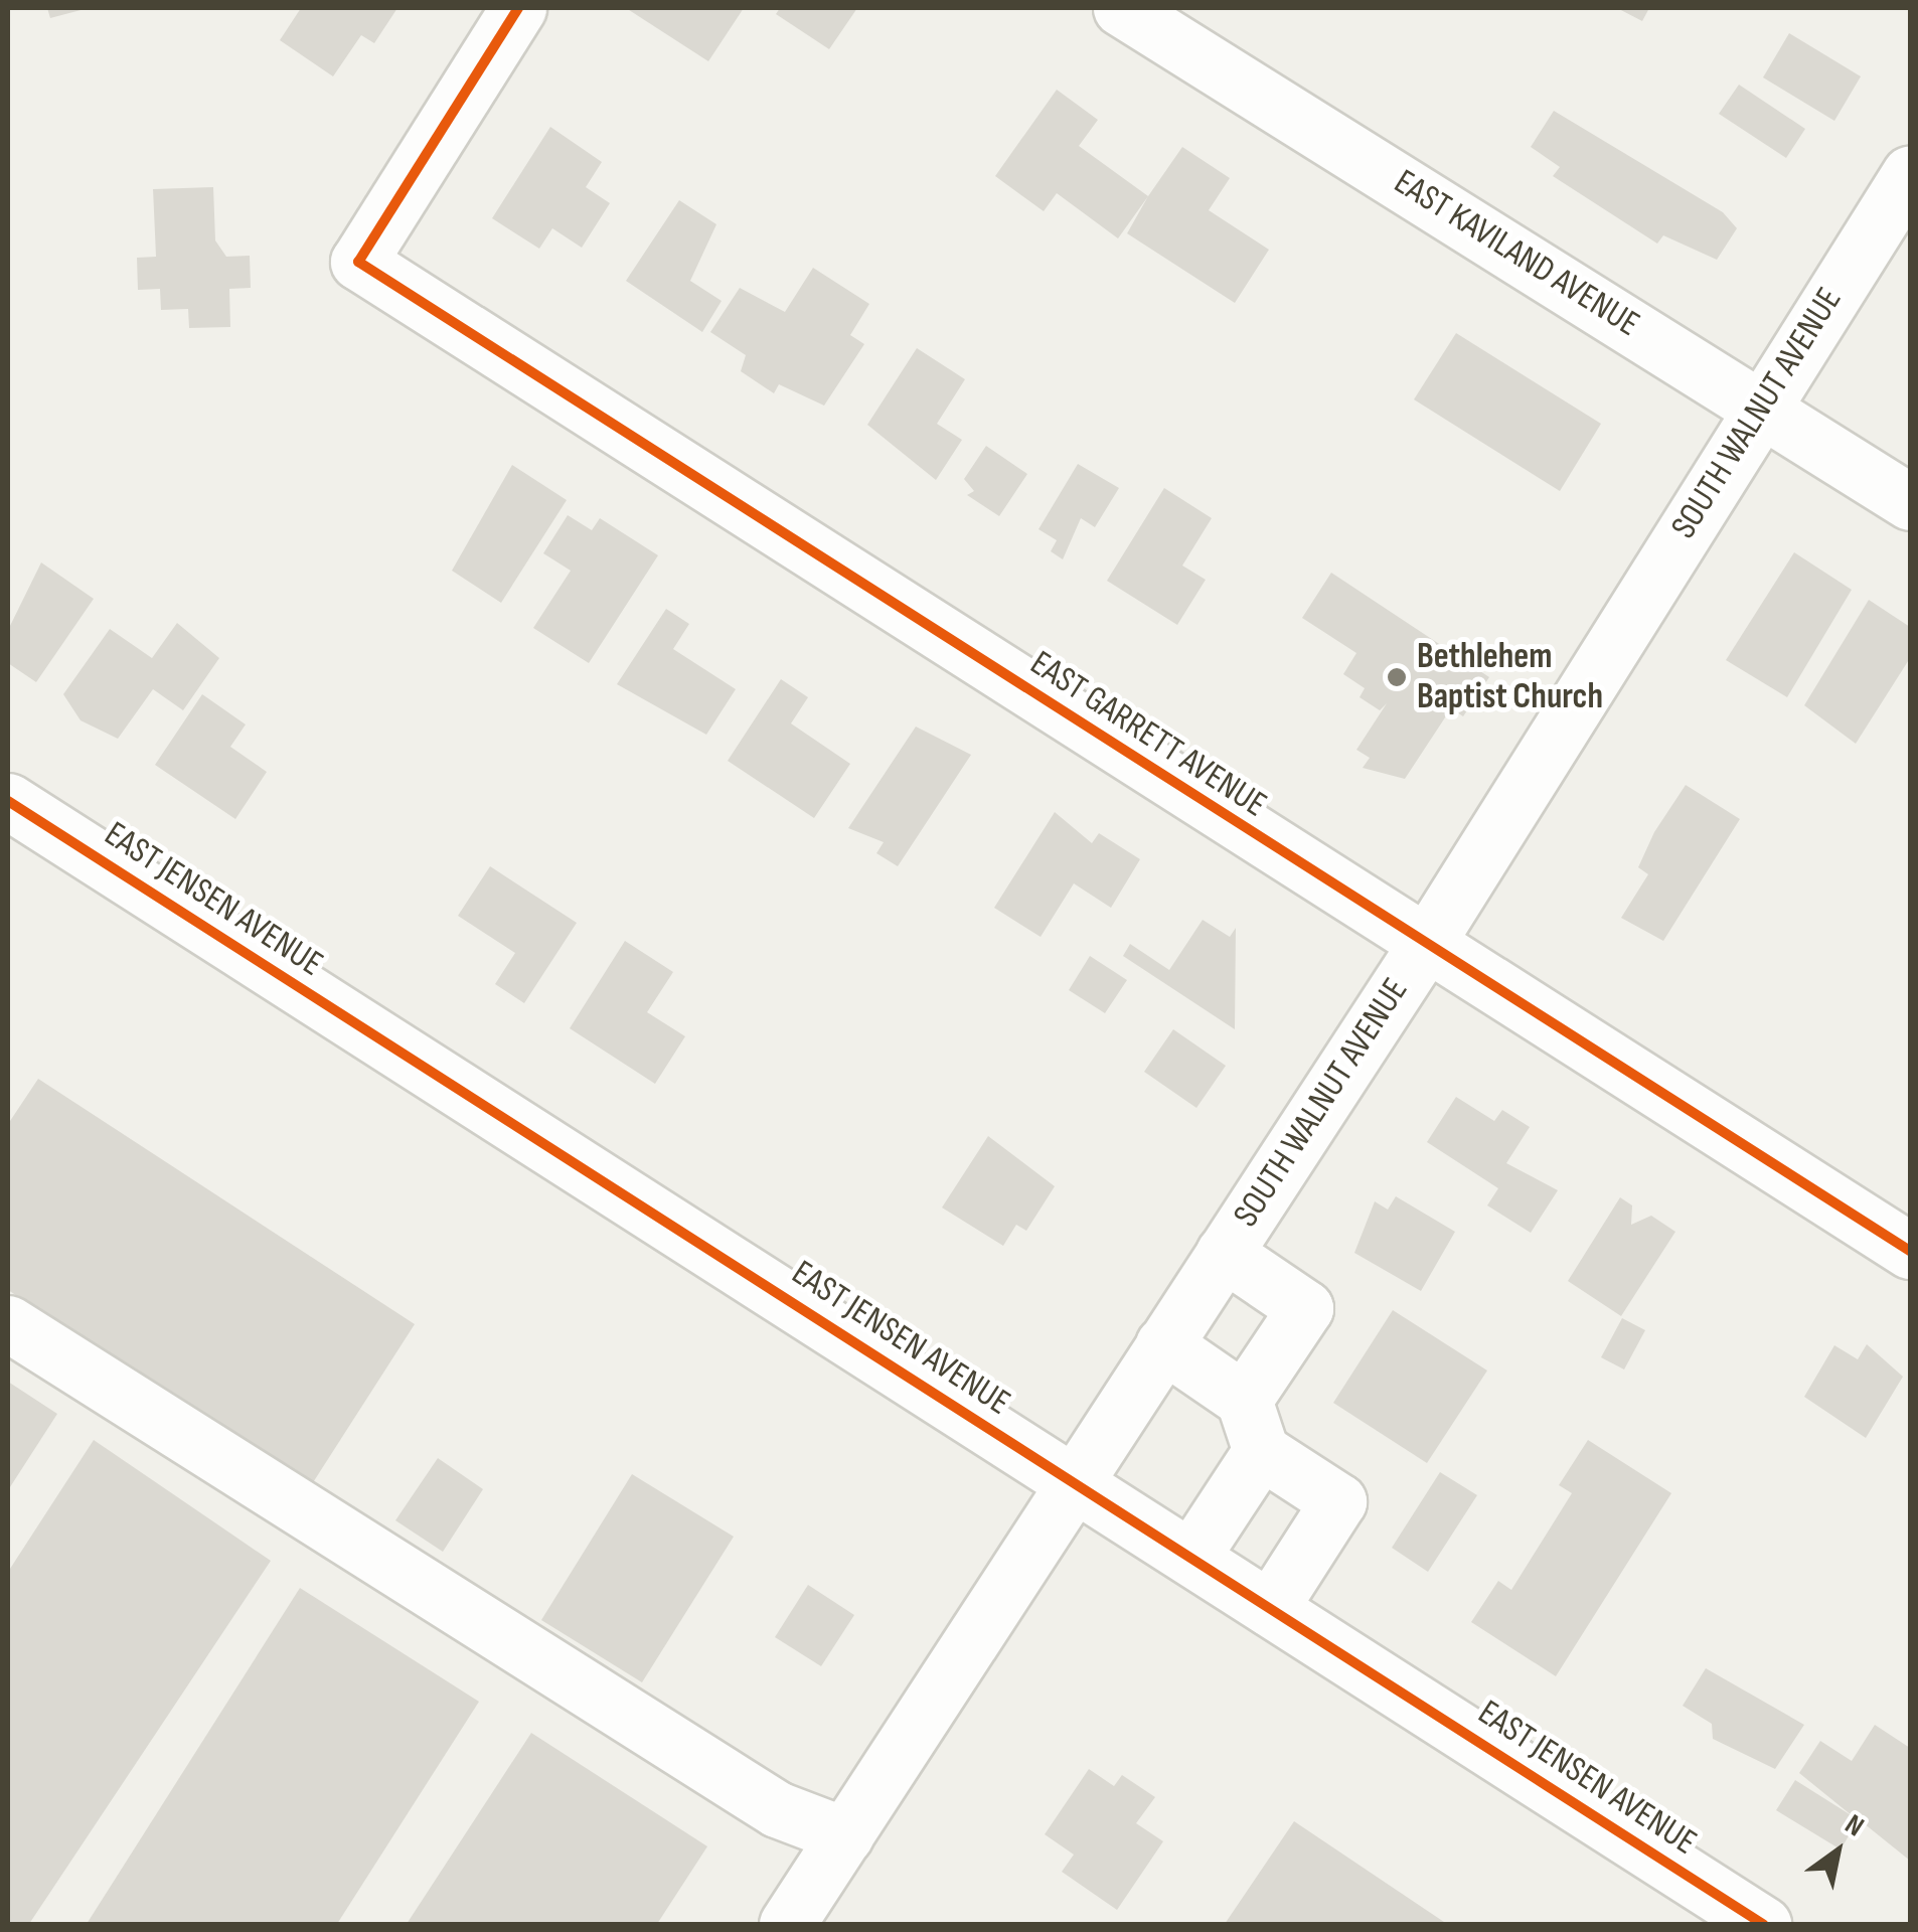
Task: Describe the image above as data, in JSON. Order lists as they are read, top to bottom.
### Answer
{
  "streets": {
    "street": [
      "EAST KAVILAND AVENUE",
      "SOUTH WALNUT AVENUE",
      "EAST GARRETT AVENUE",
      "EAST JENSEN AVENUE"
    ]
  },
  "crossings": [
    ["EAST KAVILAND AVENUE", "SOUTH WALNUT AVENUE"],
    ["SOUTH WALNUT AVENUE", "EAST GARRETT AVENUE"],
    ["SOUTH WALNUT AVENUE", "EAST JENSEN AVENUE"]
  ],
  "places": ["Bethlehem Baptist Church"],
  "north": "top right"
}
